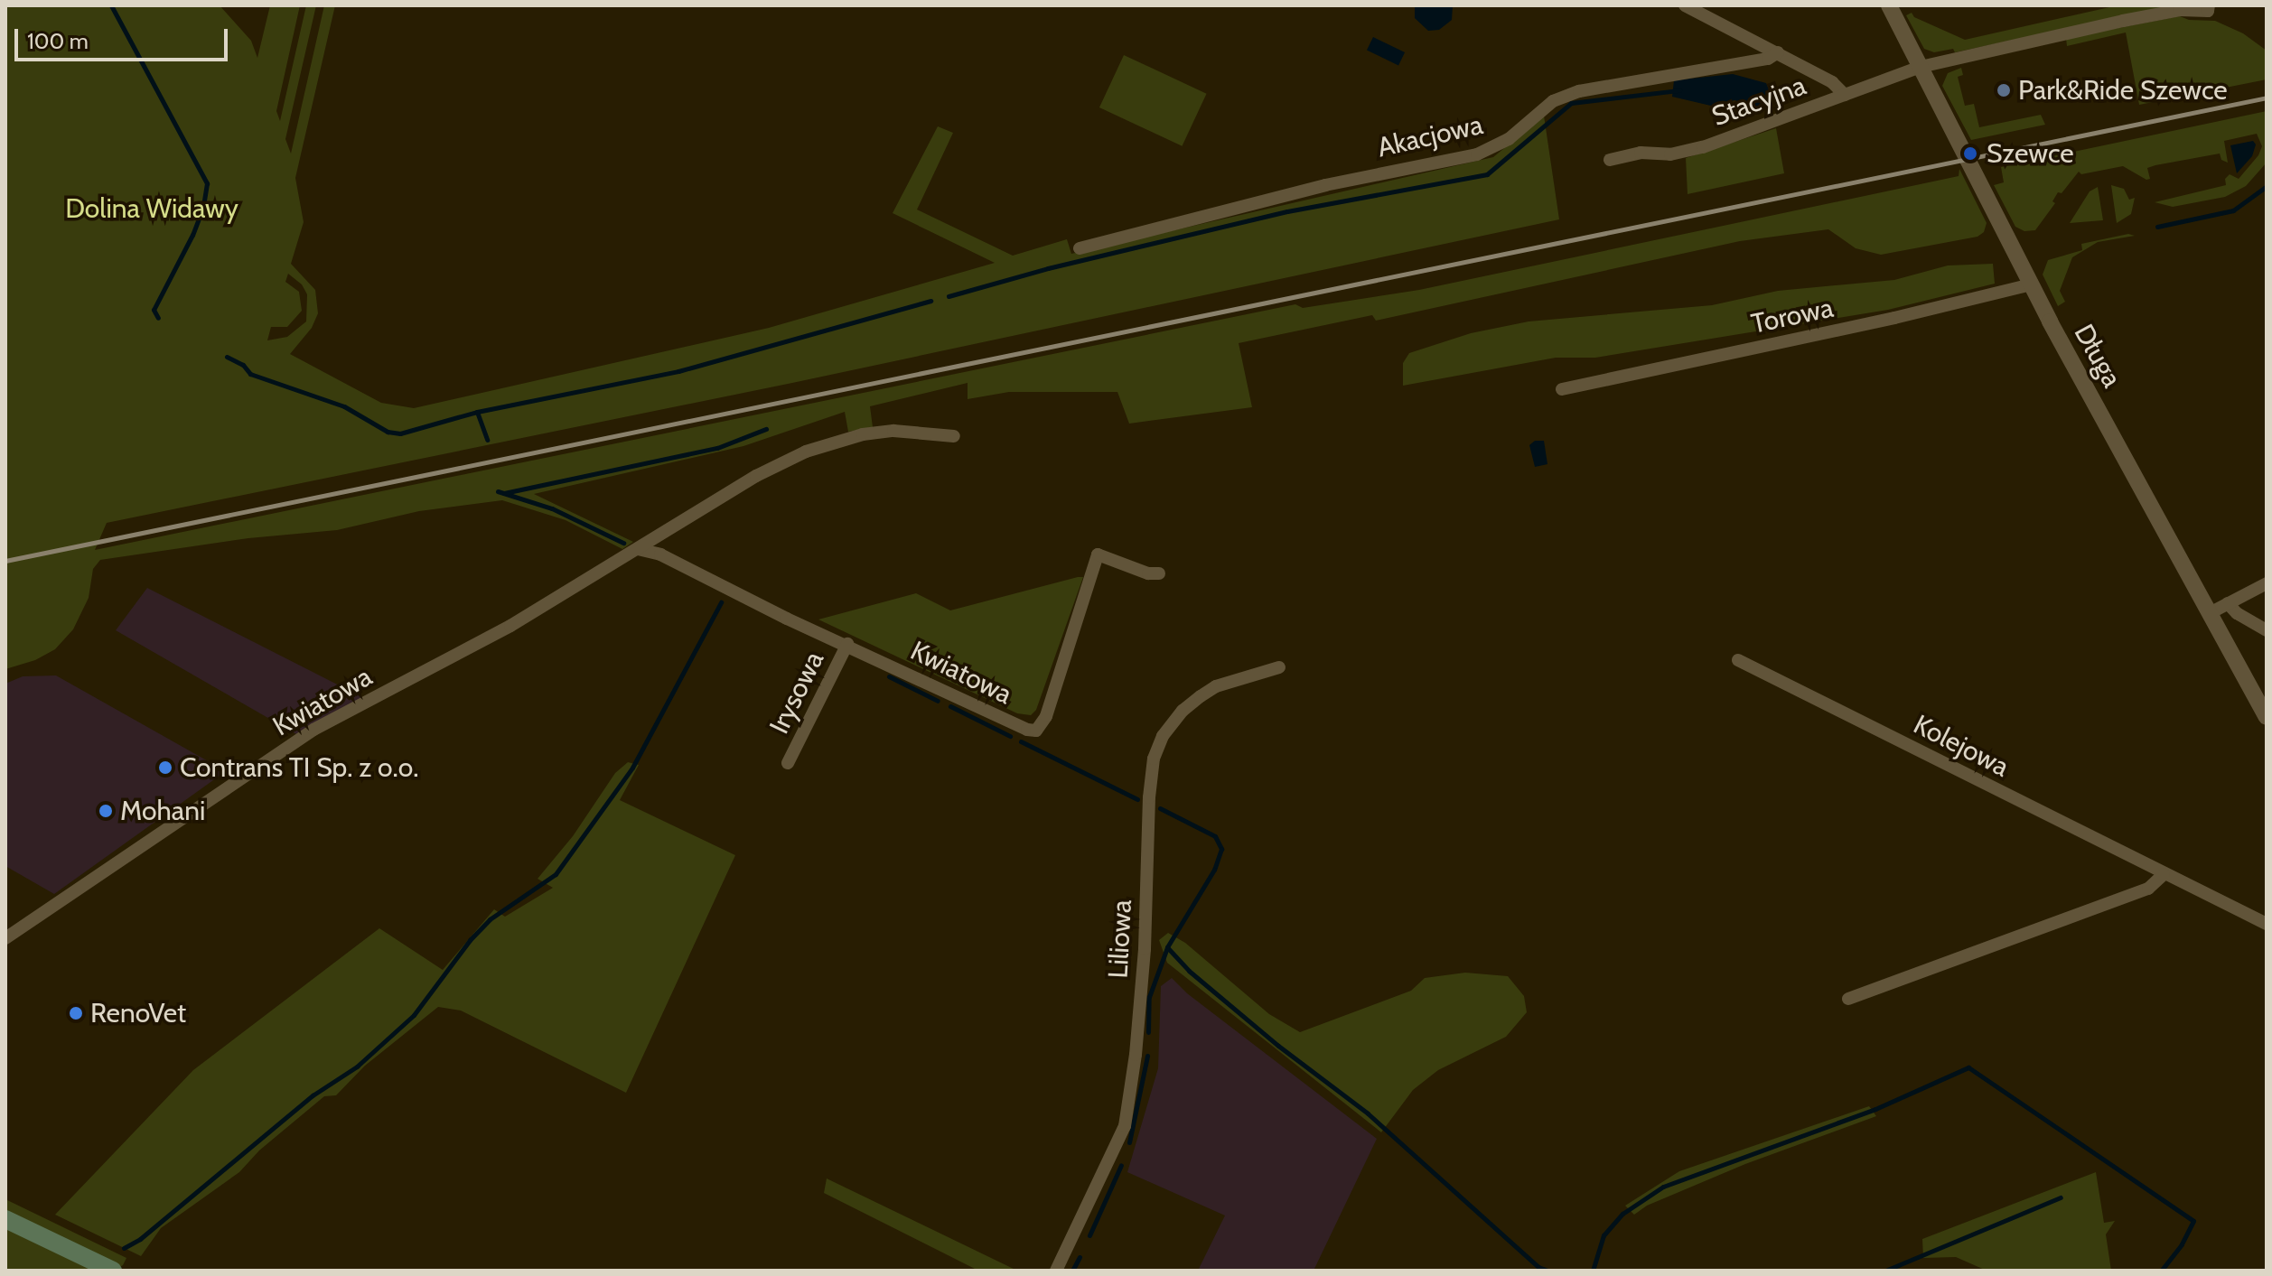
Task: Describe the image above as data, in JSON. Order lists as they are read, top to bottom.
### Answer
{
  "streets": {
    "street": [
      "Stacyjna",
      "Akacjowa",
      "Torowa",
      "Długa",
      "Kwiatowa",
      "Irysowa",
      "Kolejowa",
      "Liliowa"
    ]
  },
  "crossings": [
    ["Stacyjna", "Długa"],
    ["Torowa", "Długa"],
    ["Kwiatowa", "Irysowa"]
  ],
  "parks": ["Dolina Widawy"],
  "places": [
    "Park&Ride Szewce",
    "Szewce",
    "Contrans TI Sp. z o.o.",
    "Mohani",
    "RenoVet"
  ],
  "scale_bar": "100 m"
}
